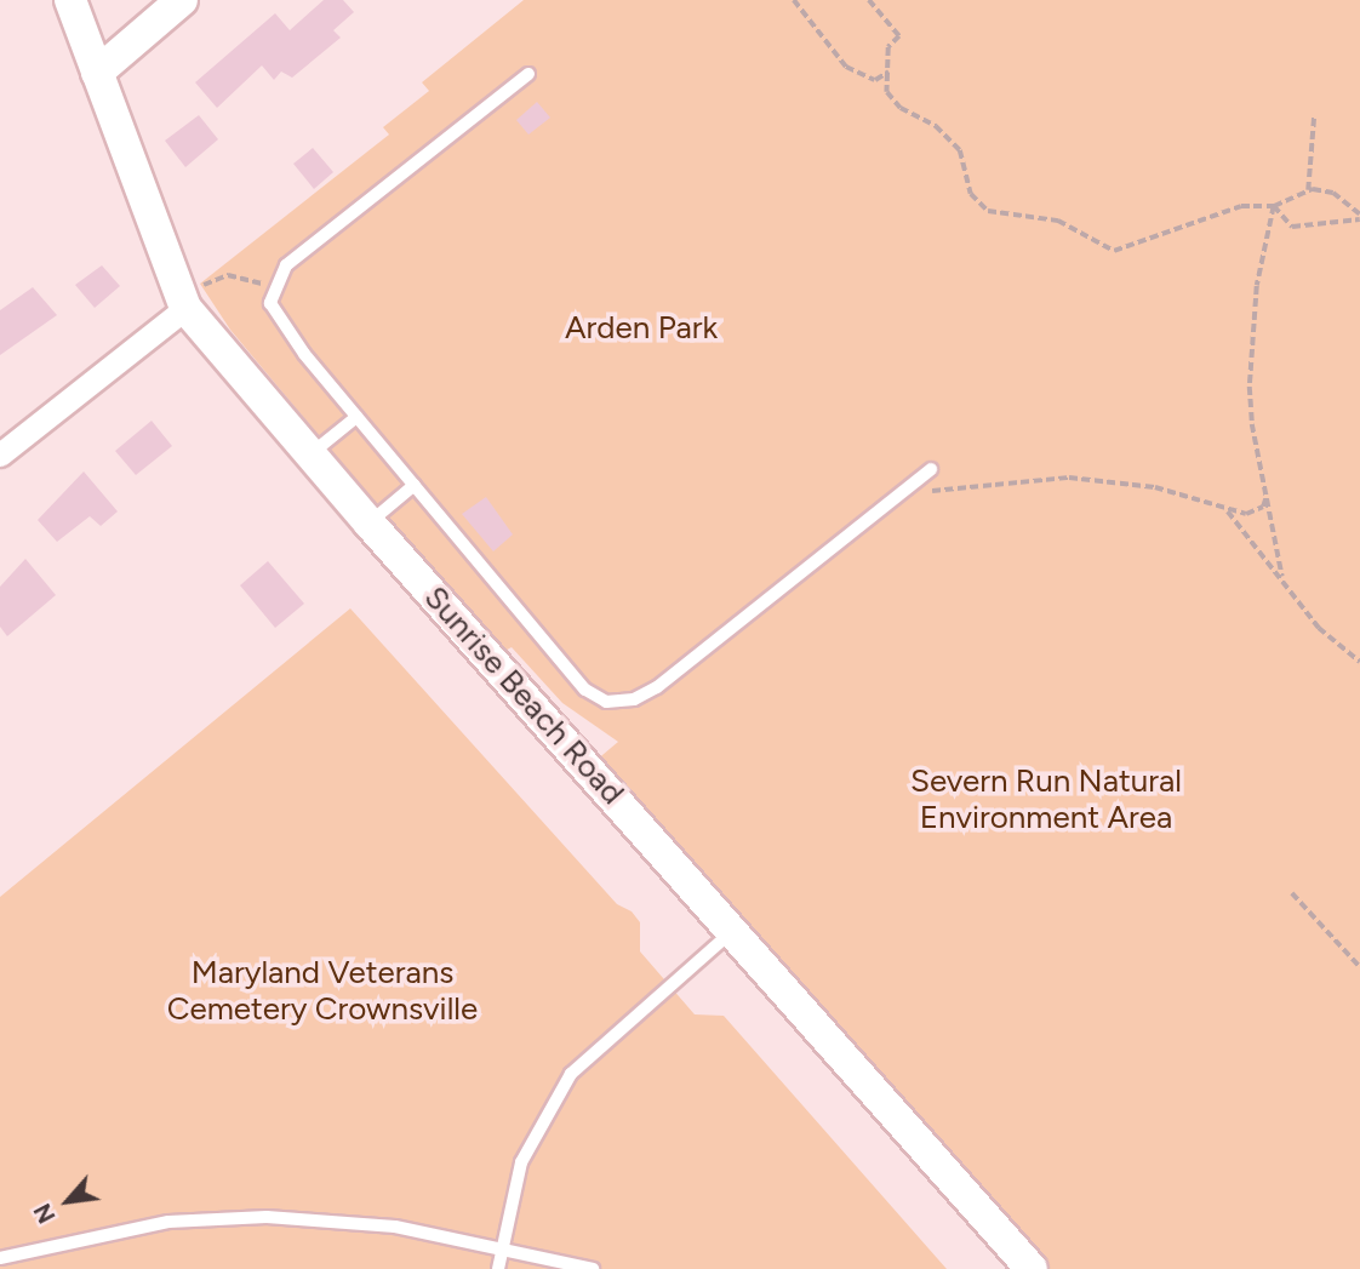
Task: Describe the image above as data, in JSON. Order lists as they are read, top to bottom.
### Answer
{
  "streets": {
    "street": ["Sunrise Beach Road"]
  },
  "parks": ["Arden Park", "Severn Run Natural Environment Area", "Maryland Veterans Cemetery Crownsville"],
  "north": "bottom left"
}
